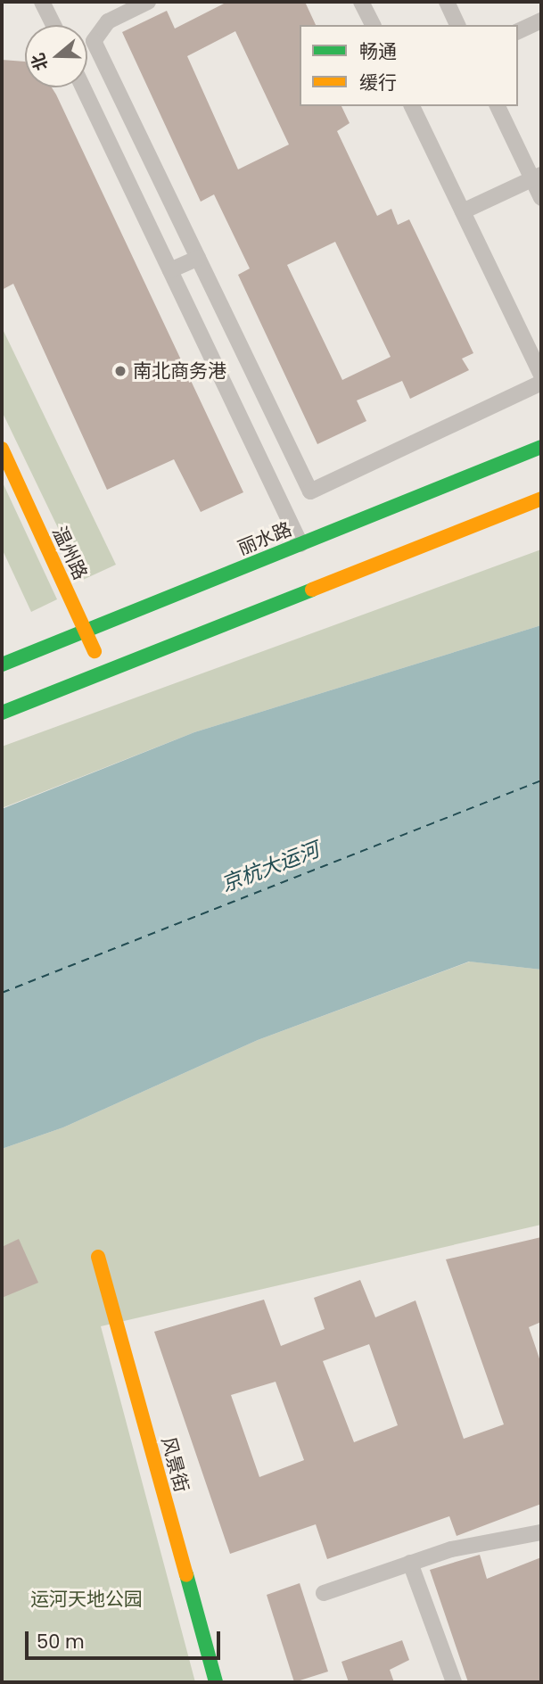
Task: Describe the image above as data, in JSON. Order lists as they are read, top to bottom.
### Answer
{
  "streets": {
    "main road": ["丽水路", "温州路", "风景街"]
  },
  "crossings": [
    ["丽水路", "温州路"]
  ],
  "water": ["京杭大运河"],
  "parks": ["运河天地公园"],
  "places": ["南北商务港"],
  "legend": ["畅通", "缓行"],
  "scale_bar": "50 m",
  "north": "left"
}
